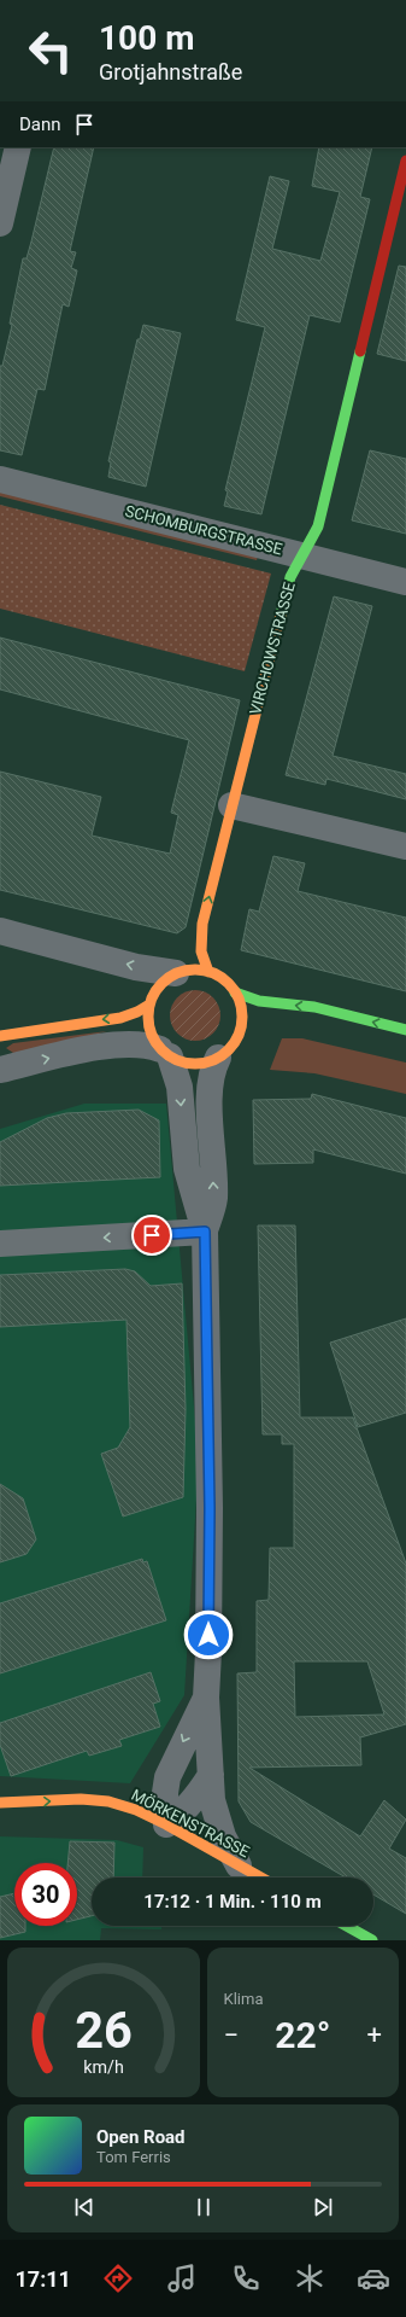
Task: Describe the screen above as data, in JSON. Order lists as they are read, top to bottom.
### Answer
{
  "streets": {
    "street": ["SCHOMBURGSTRASSE", "VIRCHOWSTRASSE", "MÖRKENSTRASSE"]
  },
  "crossings": [
    ["SCHOMBURGSTRASSE", "VIRCHOWSTRASSE"]
  ],
  "one_way": ["MÖRKENSTRASSE"],
  "page": {
    "turn": ["100 m", "Grotjahnstraße"],
    "then": "Dann",
    "limit": "30",
    "trip": "17:12 · 1 Min. · 110 m",
    "tile": "Klima",
    "heat": ["−", "22°", "+"],
    "song": ["Open Road", "Tom Ferris"],
    "tabs": "17:11",
    "gauge": ["26", "km/h"]
  }
}
